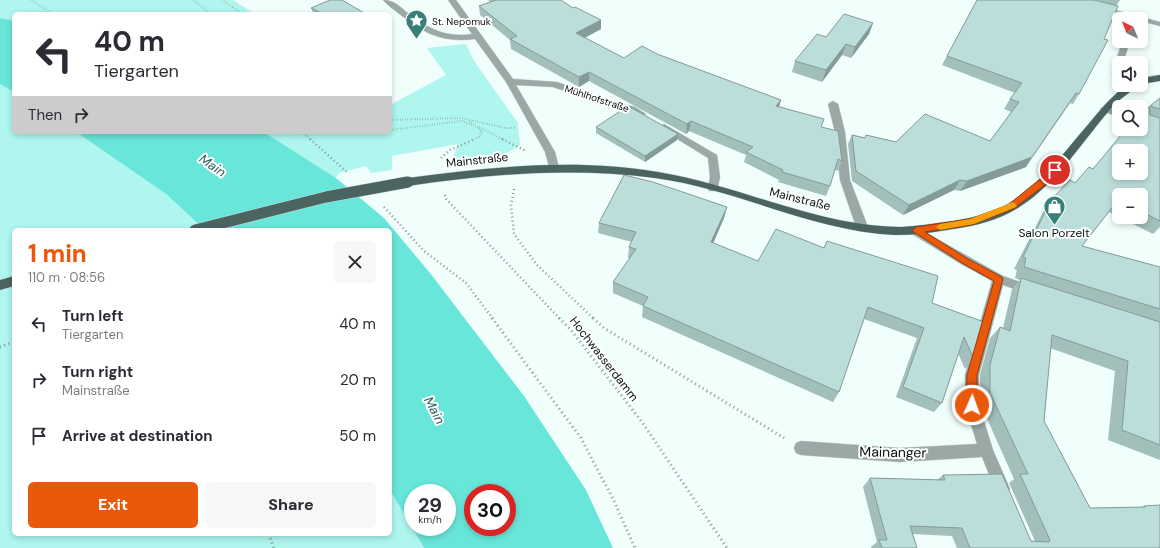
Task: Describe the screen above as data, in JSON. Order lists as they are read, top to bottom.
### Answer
{
  "streets": {
    "main road": ["Mainstraße"],
    "street": ["Mühlhofstraße", "Mainanger"],
    "path": ["Hochwasserdamm"]
  },
  "crossings": [
    ["Mühlhofstraße", "Mainstraße"]
  ],
  "water": ["Main"],
  "places": {
    "place": ["St. Nepomuk"],
    "shop": ["Salon Porzelt"]
  },
  "north": "top left",
  "page": {
    "map_buttons": ["+", "−"],
    "turn": ["40 m", "Tiergarten"],
    "then": "Then",
    "heading": ["1 min", "110 m · 08:56"],
    "list": [
      {
        "name": "Turn left",
        "note": "Tiergarten",
        "value": "40 m"
      },
      {
        "name": "Turn right",
        "note": "Mainstraße",
        "value": "20 m"
      },
      {
        "name": "Arrive at destination",
        "value": "50 m"
      }
    ],
    "buttons": ["Exit", "Share"],
    "speed": "29 km/h",
    "limit": "30"
  }
}
